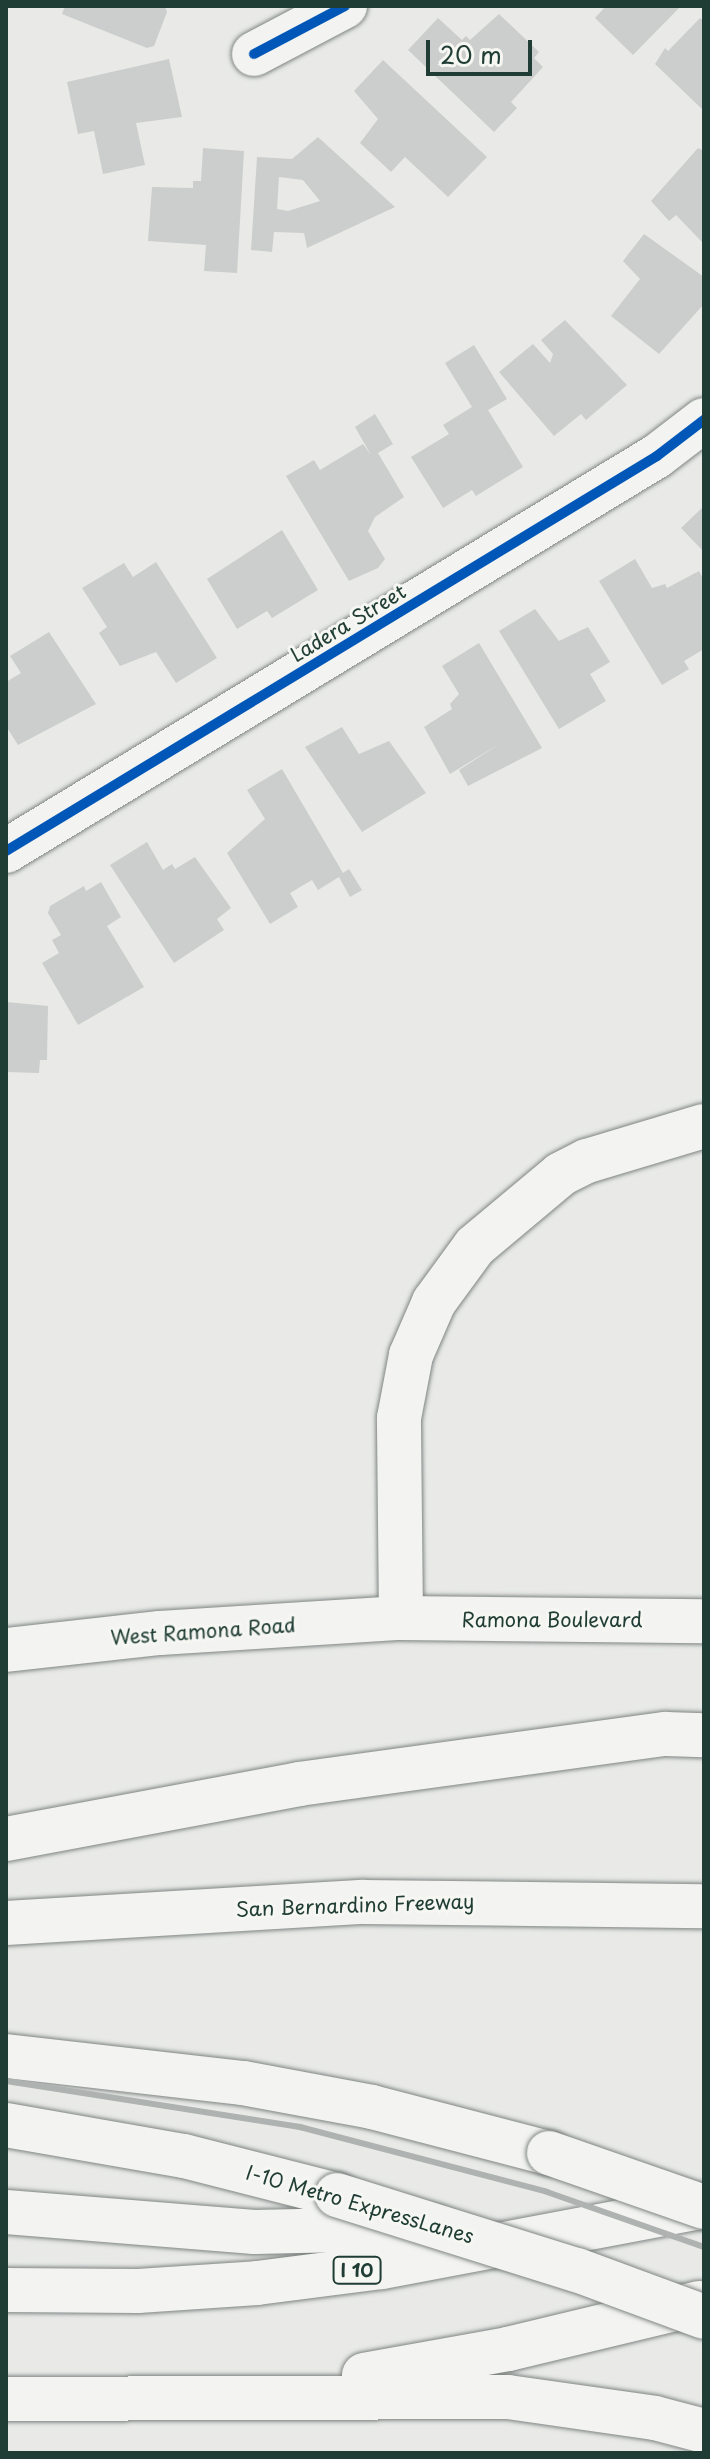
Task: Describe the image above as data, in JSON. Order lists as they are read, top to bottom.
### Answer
{
  "streets": {
    "main road": [
      "Ladera Street",
      "Ramona Boulevard",
      "West Ramona Road",
      "San Bernardino Freeway",
      "I-10 Metro ExpressLanes",
      "I 10"
    ]
  },
  "crossings": [
    ["Ramona Boulevard", "West Ramona Road"]
  ],
  "scale_bar": "20 m"
}
